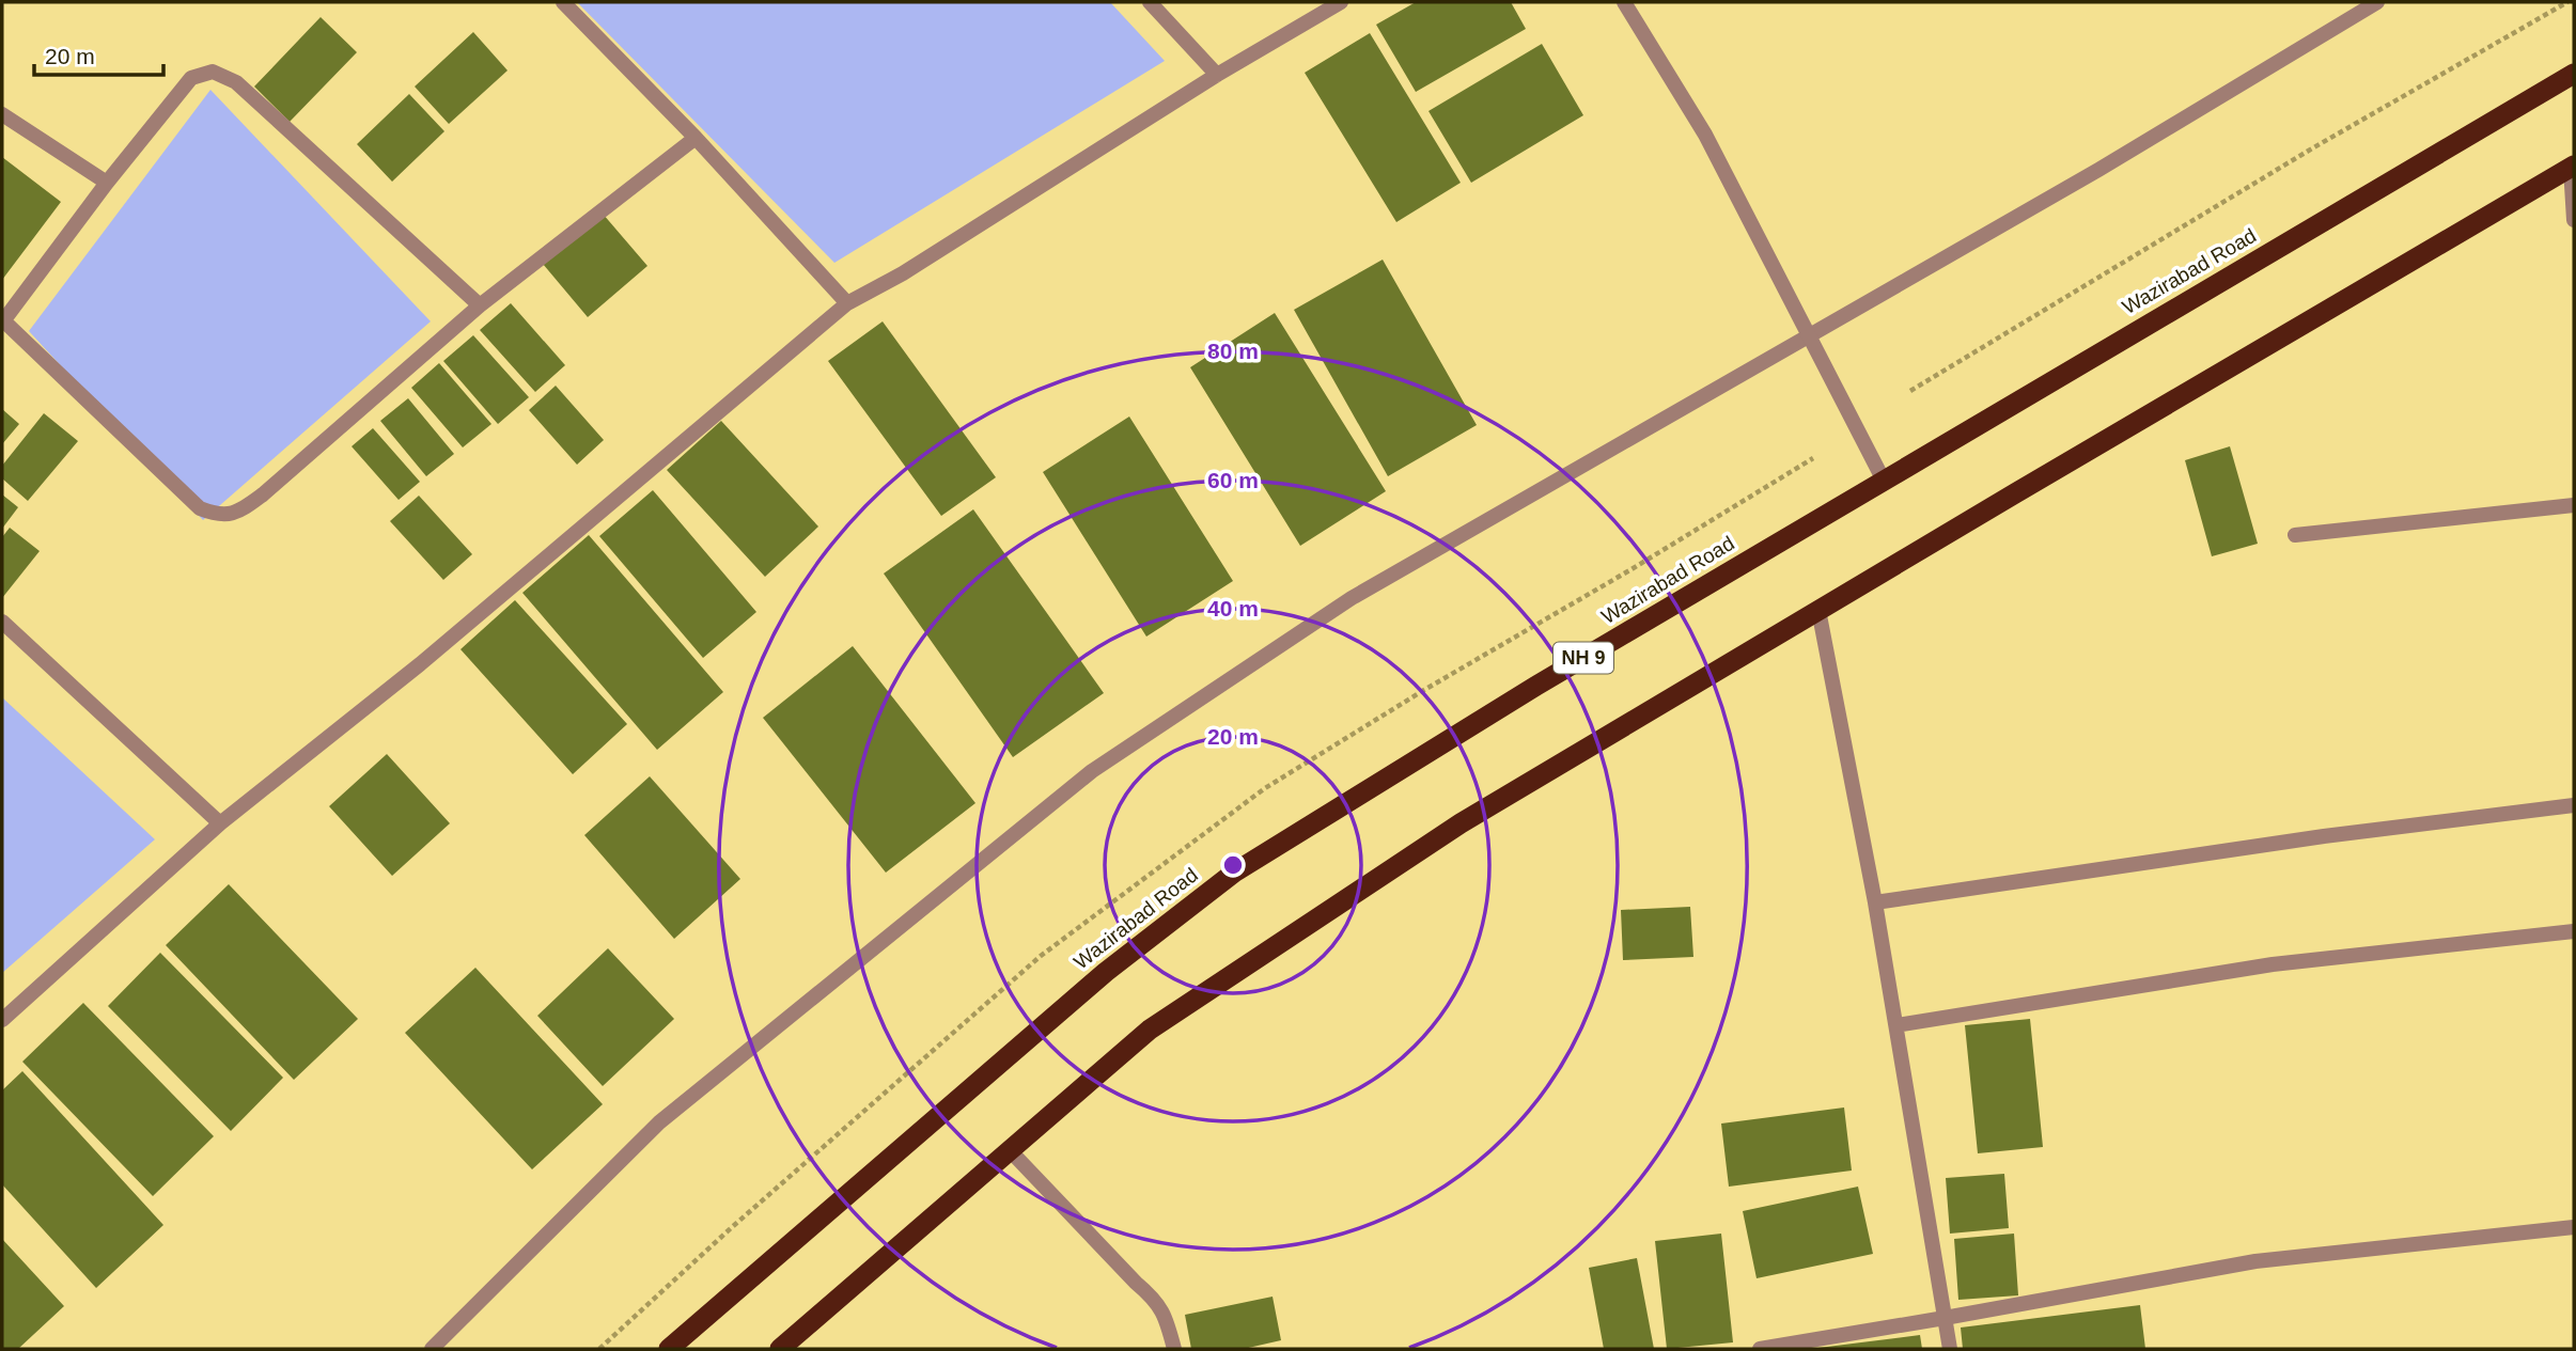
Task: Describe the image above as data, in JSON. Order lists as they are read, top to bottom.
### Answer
{
  "streets": {
    "highway": ["Wazirabad Road", "NH 9"]
  },
  "scale_bar": "20 m",
  "rings": [
    "80 m",
    "60 m",
    "40 m",
    "20 m"
  ]
}
